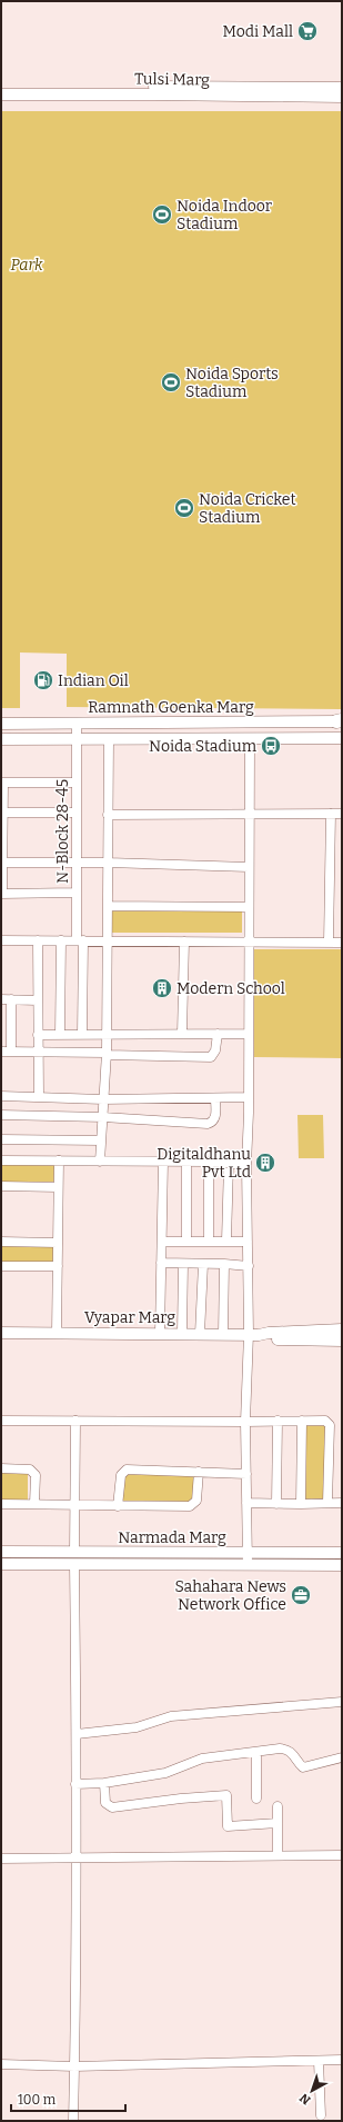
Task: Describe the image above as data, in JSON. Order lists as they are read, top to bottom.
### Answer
{
  "streets": {
    "street": [
      "Tulsi Marg",
      "Ramnath Goenka Marg",
      "N-Block 28-45",
      "Vyapar Marg",
      "Narmada Marg"
    ]
  },
  "crossings": [
    ["Ramnath Goenka Marg", "N-Block 28-45"]
  ],
  "parks": ["Park"],
  "places": {
    "supermarket": ["Modi Mall"],
    "sports": ["Noida Indoor Stadium", "Noida Sports Stadium", "Noida Cricket Stadium"],
    "fuel station": ["Indian Oil"],
    "bus stop": ["Noida Stadium"],
    "building": ["Modern School", "Digitaldhanu Pvt Ltd"],
    "office": ["Sahahara News Network Office"]
  },
  "scale_bar": "100 m",
  "north": "bottom left"
}
